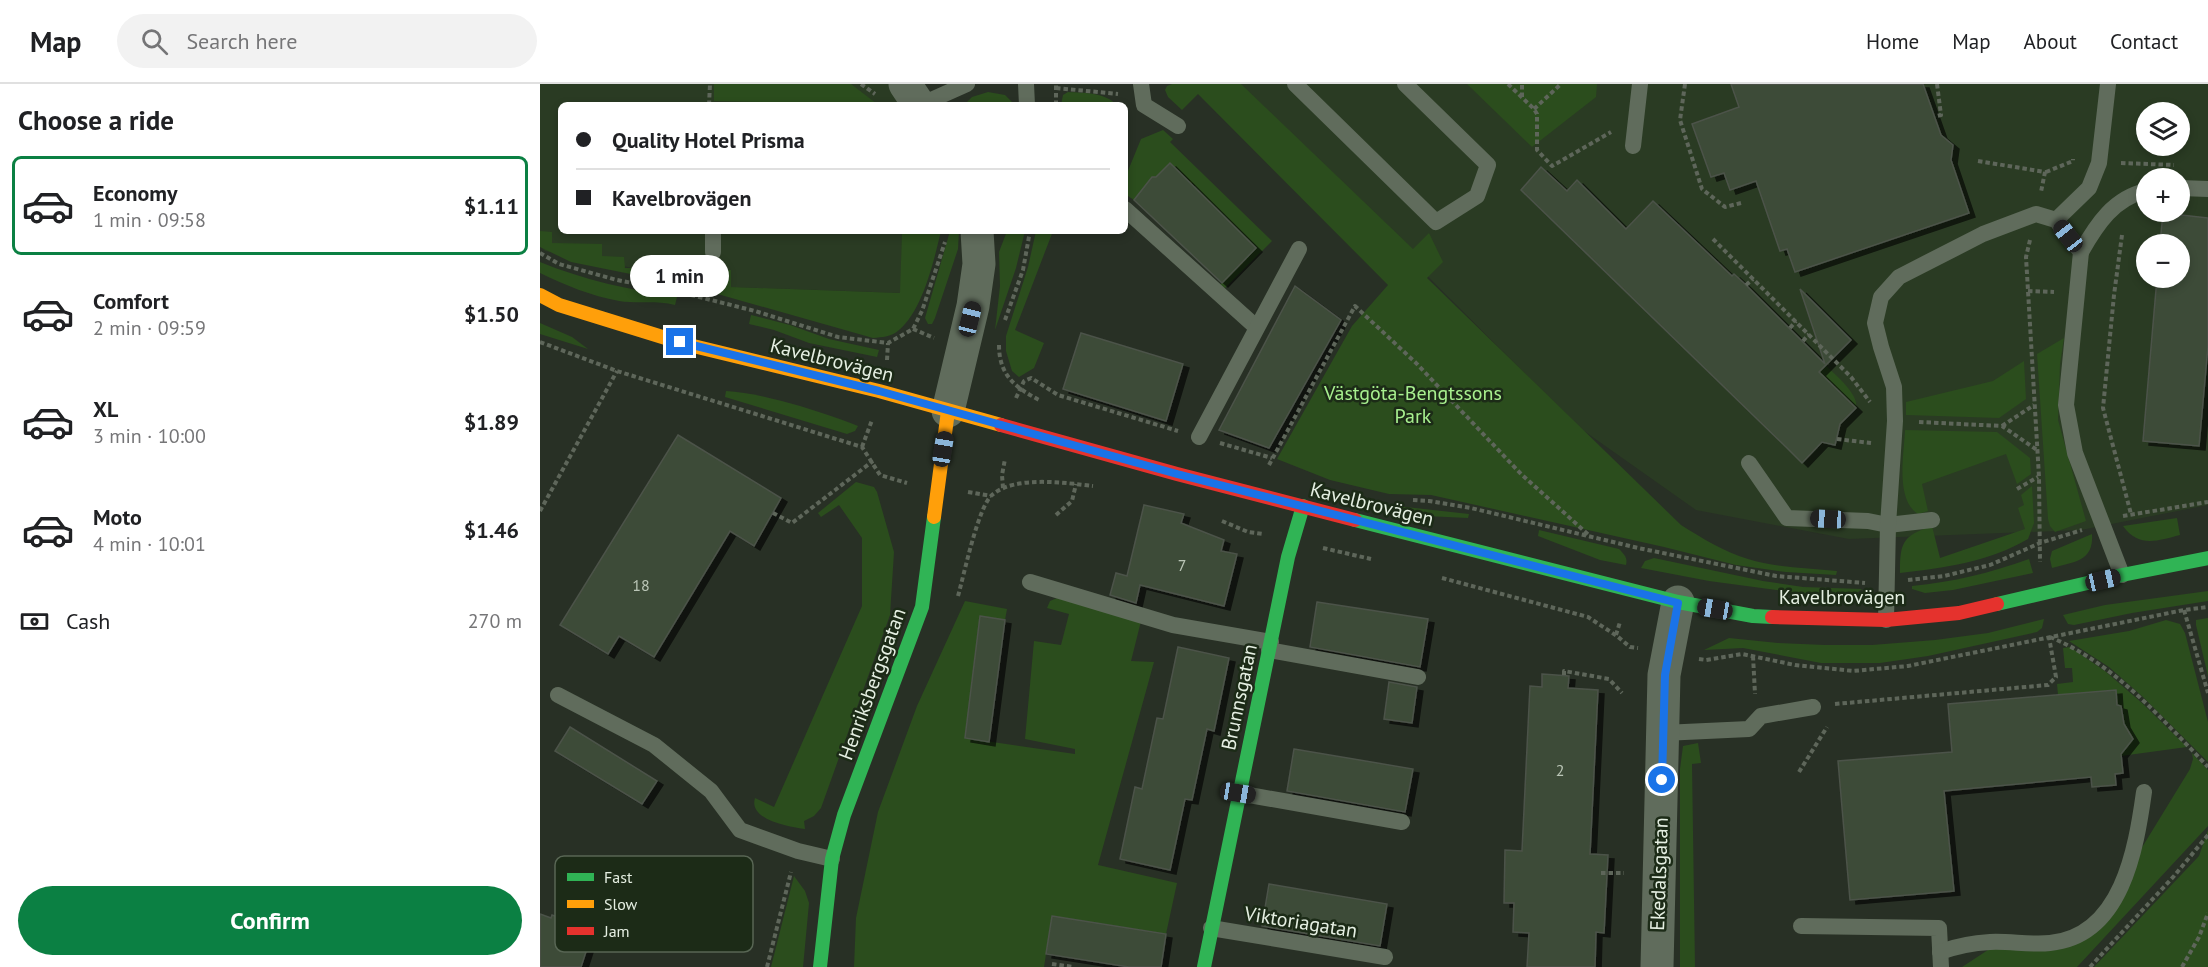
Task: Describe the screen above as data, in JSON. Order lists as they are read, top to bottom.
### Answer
{
  "streets": {
    "main road": ["Kavelbrovägen", "Henriksbergsgatan", "Brunnsgatan"],
    "street": ["Ekedalsgatan"],
    "lane": ["Viktoriagatan"]
  },
  "crossings": [
    ["Kavelbrovägen", "Henriksbergsgatan"],
    ["Kavelbrovägen", "Brunnsgatan"],
    ["Kavelbrovägen", "Ekedalsgatan"],
    ["Brunnsgatan", "Viktoriagatan"]
  ],
  "parks": ["Västgöta-Bengtssons Park"],
  "house_numbers": ["7", "18", "2"],
  "legend": ["Fast", "Slow", "Jam"],
  "page": {
    "header": "Map",
    "search": "Search here",
    "nav": [
      "Home",
      "Map",
      "About",
      "Contact"
    ],
    "heading": "Choose a ride",
    "map_buttons": ["+", "−"],
    "banner": ["Quality Hotel Prisma", "Kavelbrovägen"],
    "list": [
      {
        "name": "Economy",
        "note": "1 min · 09:58",
        "value": "$1.11"
      },
      {
        "name": "Comfort",
        "note": "2 min · 09:59",
        "value": "$1.50"
      },
      {
        "name": "XL",
        "note": "3 min · 10:00",
        "value": "$1.89"
      },
      {
        "name": "Moto",
        "note": "4 min · 10:01",
        "value": "$1.46"
      }
    ],
    "bubble": "1 min",
    "pay": ["Cash", "270 m"],
    "buttons": "Confirm"
  }
}
